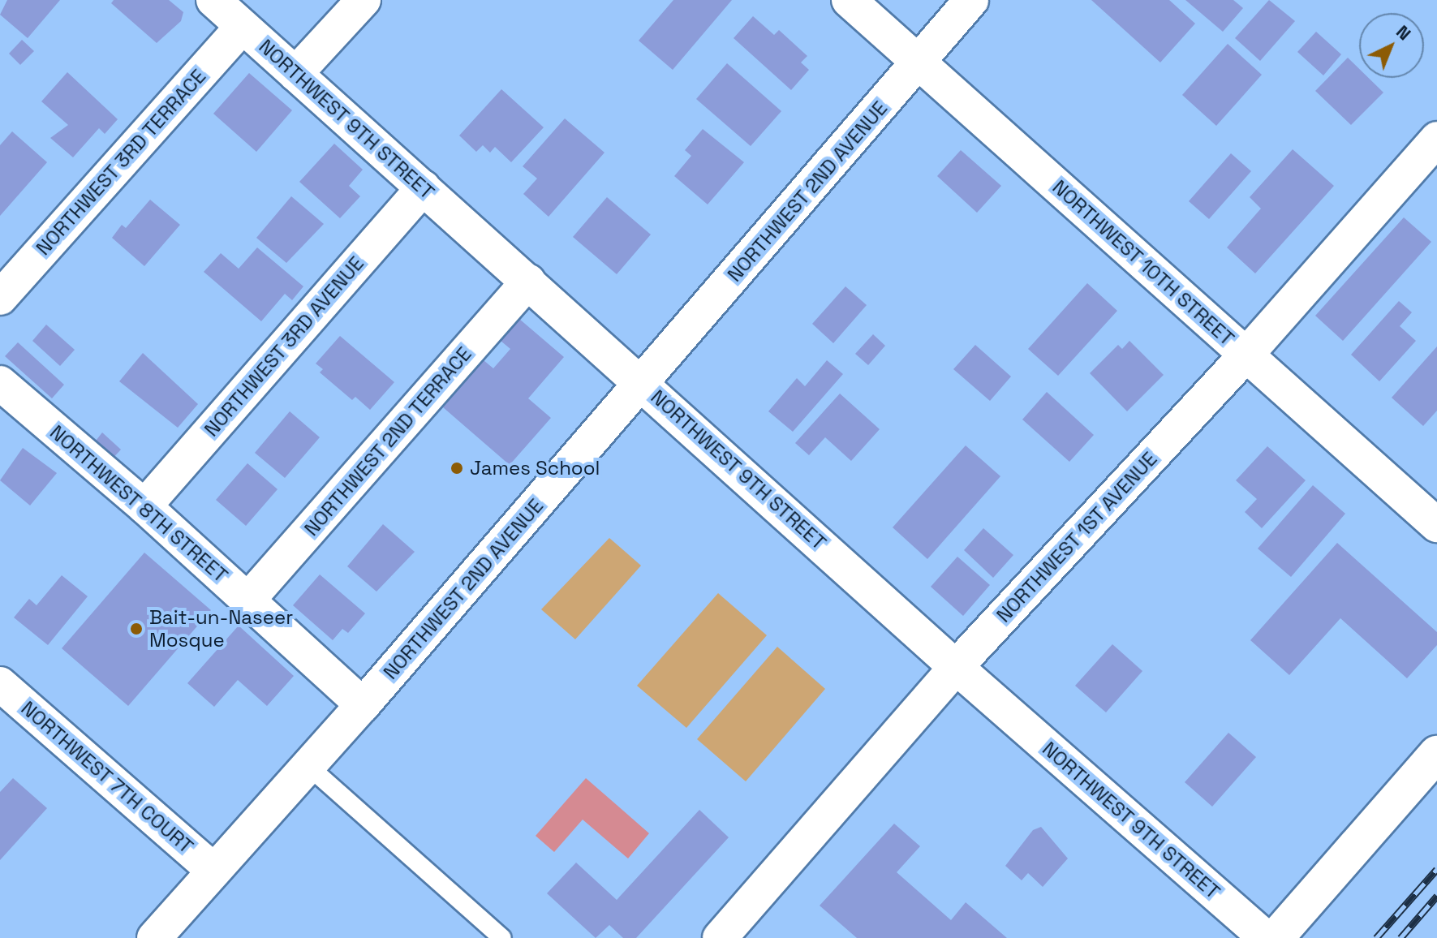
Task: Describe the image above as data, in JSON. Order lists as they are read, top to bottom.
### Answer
{
  "streets": {
    "street": [
      "NORTHWEST 9TH STREET",
      "NORTHWEST 3RD TERRACE",
      "NORTHWEST 2ND AVENUE",
      "NORTHWEST 10TH STREET",
      "NORTHWEST 3RD AVENUE",
      "NORTHWEST 2ND TERRACE",
      "NORTHWEST 8TH STREET",
      "NORTHWEST 1ST AVENUE",
      "NORTHWEST 7TH COURT"
    ]
  },
  "crossings": [
    ["NORTHWEST 9TH STREET", "NORTHWEST 3RD TERRACE"],
    ["NORTHWEST 9TH STREET", "NORTHWEST 2ND AVENUE"],
    ["NORTHWEST 9TH STREET", "NORTHWEST 3RD AVENUE"],
    ["NORTHWEST 9TH STREET", "NORTHWEST 2ND TERRACE"],
    ["NORTHWEST 9TH STREET", "NORTHWEST 1ST AVENUE"],
    ["NORTHWEST 2ND AVENUE", "NORTHWEST 10TH STREET"],
    ["NORTHWEST 2ND AVENUE", "NORTHWEST 8TH STREET"],
    ["NORTHWEST 2ND AVENUE", "NORTHWEST 7TH COURT"],
    ["NORTHWEST 10TH STREET", "NORTHWEST 1ST AVENUE"],
    ["NORTHWEST 3RD AVENUE", "NORTHWEST 8TH STREET"],
    ["NORTHWEST 2ND TERRACE", "NORTHWEST 8TH STREET"]
  ],
  "places": ["James School", "Bait-un-Naseer Mosque"],
  "north": "top right"
}
